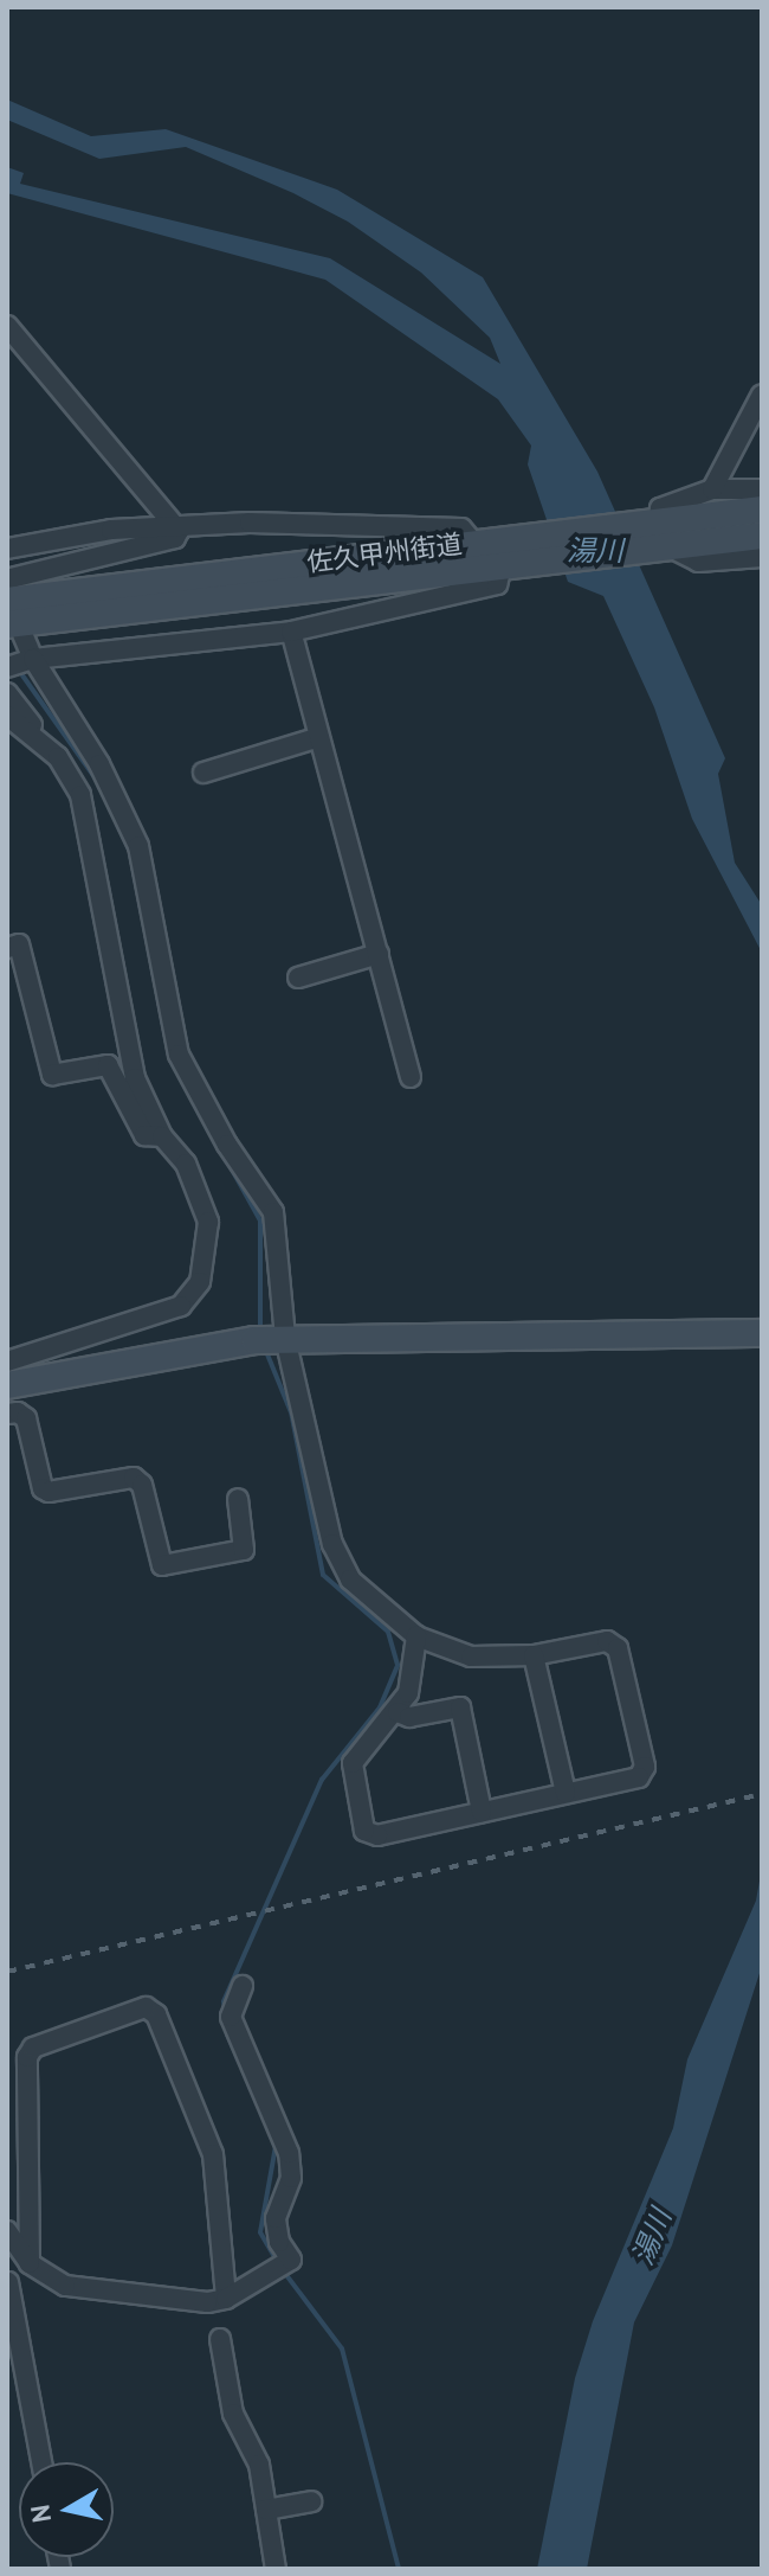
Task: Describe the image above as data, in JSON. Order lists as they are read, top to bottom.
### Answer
{
  "streets": {
    "main road": ["佐久甲州街道"]
  },
  "water": ["湯川"],
  "north": "left"
}
